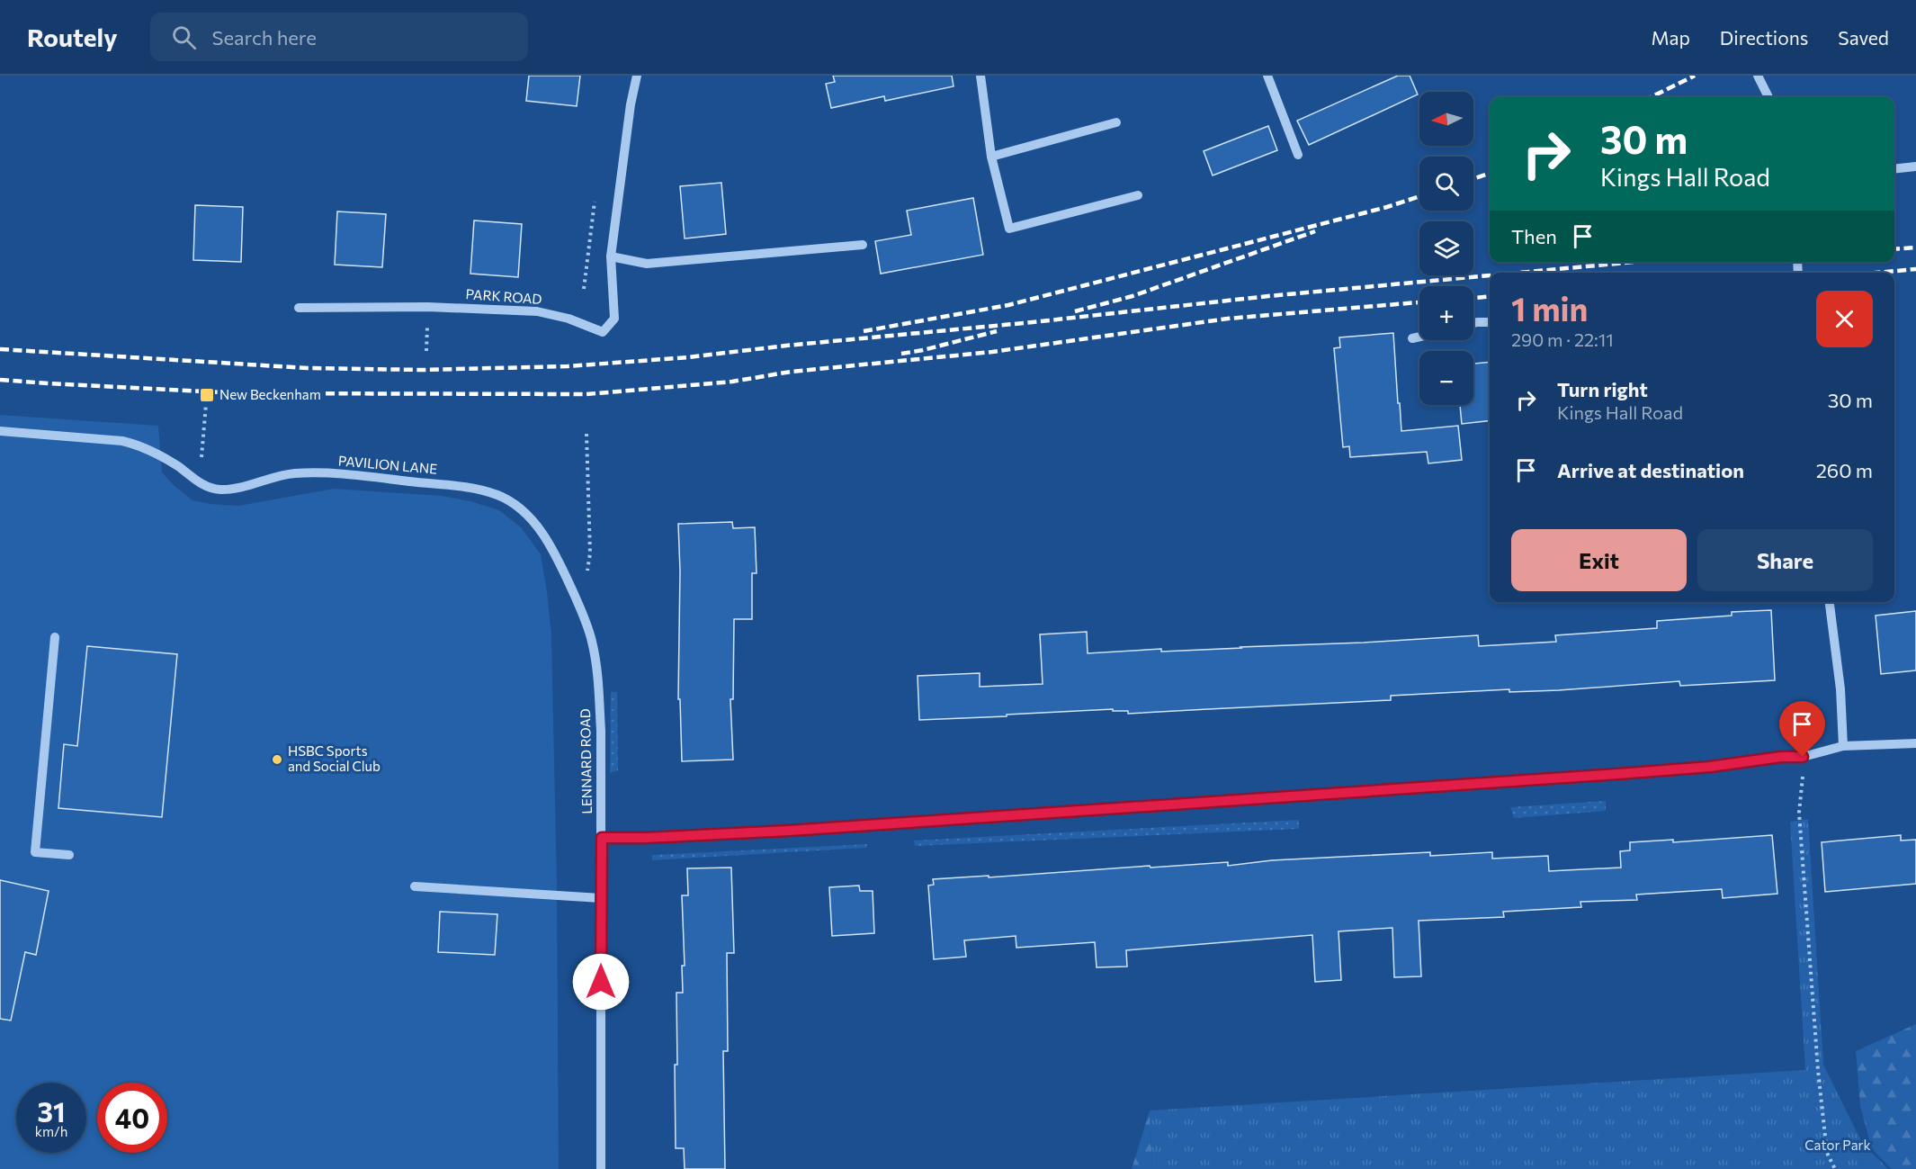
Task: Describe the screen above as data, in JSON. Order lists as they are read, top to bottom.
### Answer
{
  "streets": {
    "street": ["PARK ROAD", "PAVILION LANE", "LENNARD ROAD"]
  },
  "crossings": [
    ["PAVILION LANE", "LENNARD ROAD"]
  ],
  "parks": ["Cator Park"],
  "places": {
    "transit": ["New Beckenham"],
    "other": ["HSBC Sports and Social Club"]
  },
  "north": "left",
  "page": {
    "header": "Routely",
    "search": "Search here",
    "nav": ["Map", "Directions", "Saved"],
    "map_buttons": ["+", "−"],
    "turn": ["30 m", "Kings Hall Road"],
    "then": "Then",
    "heading": ["1 min", "290 m · 22:11"],
    "list": [
      {
        "name": "Turn right",
        "note": "Kings Hall Road",
        "value": "30 m"
      },
      {
        "name": "Arrive at destination",
        "value": "260 m"
      }
    ],
    "buttons": ["Exit", "Share"],
    "speed": "31 km/h",
    "limit": "40"
  }
}
